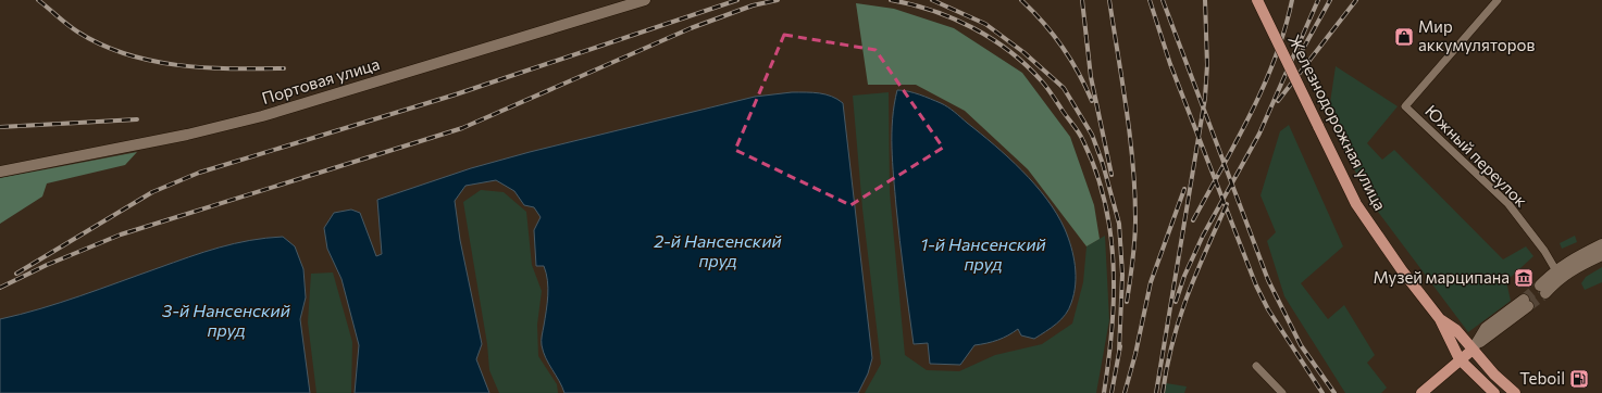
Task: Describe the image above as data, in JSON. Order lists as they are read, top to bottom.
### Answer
{
  "streets": {
    "main road": ["Портовая улица", "Железнодорожная улица"],
    "street": ["Южный переулок"]
  },
  "water": ["2-й Нансенский пруд", "1-й Нансенский пруд", "3-й Нансенский пруд"],
  "places": {
    "shop": ["Мир аккумуляторов"],
    "museum": ["Музей марципана"],
    "fuel station": ["Teboil"]
  }
}
